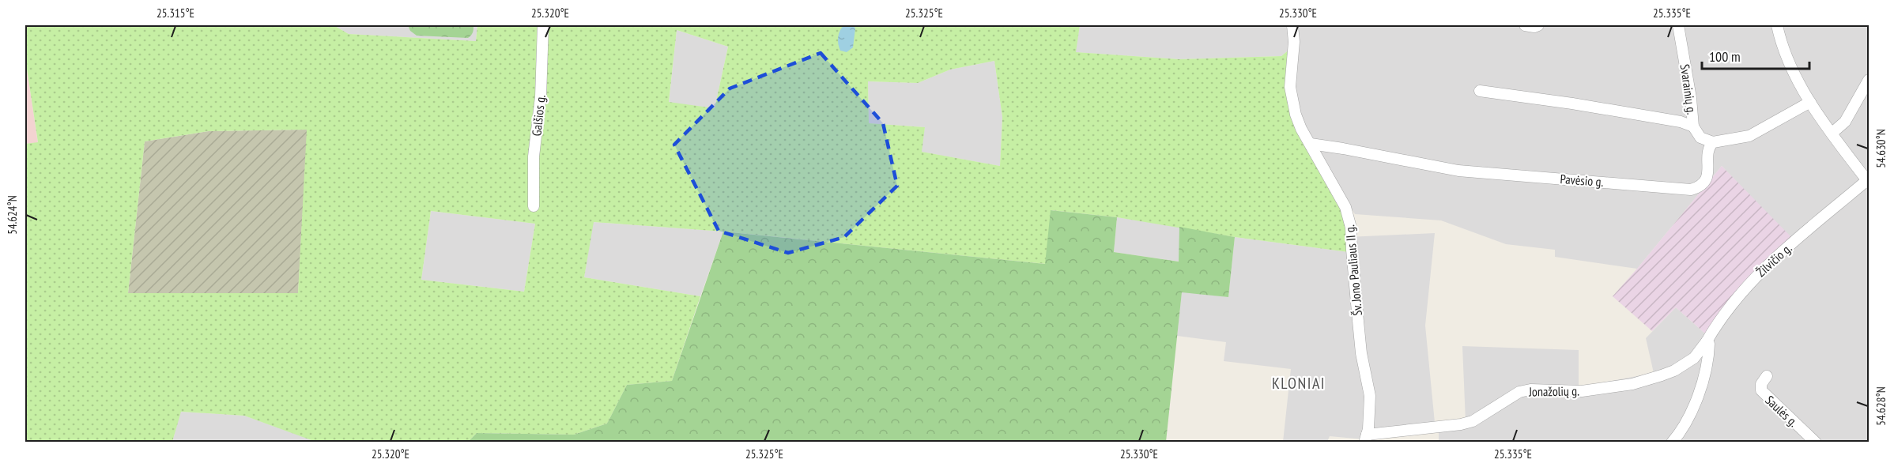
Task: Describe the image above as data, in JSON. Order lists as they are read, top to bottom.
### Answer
{
  "streets": {
    "street": [
      "Svarainių g.",
      "Galšios g.",
      "Pavėsio g.",
      "Žilvičio g.",
      "Šv. Jono Pauliaus II g.",
      "Jonažolių g.",
      "Saulės g."
    ]
  },
  "crossings": [
    ["Svarainių g.", "Pavėsio g."],
    ["Pavėsio g.", "Šv. Jono Pauliaus II g."],
    ["Žilvičio g.", "Jonažolių g."],
    ["Šv. Jono Pauliaus II g.", "Jonažolių g."]
  ],
  "districts": ["KLONIAI"],
  "scale_bar": "100 m",
  "coordinates": [
    "25.315°E",
    "25.320°E",
    "25.325°E",
    "25.330°E",
    "25.335°E",
    "54.630°N",
    "54.624°N",
    "54.628°N"
  ]
}
